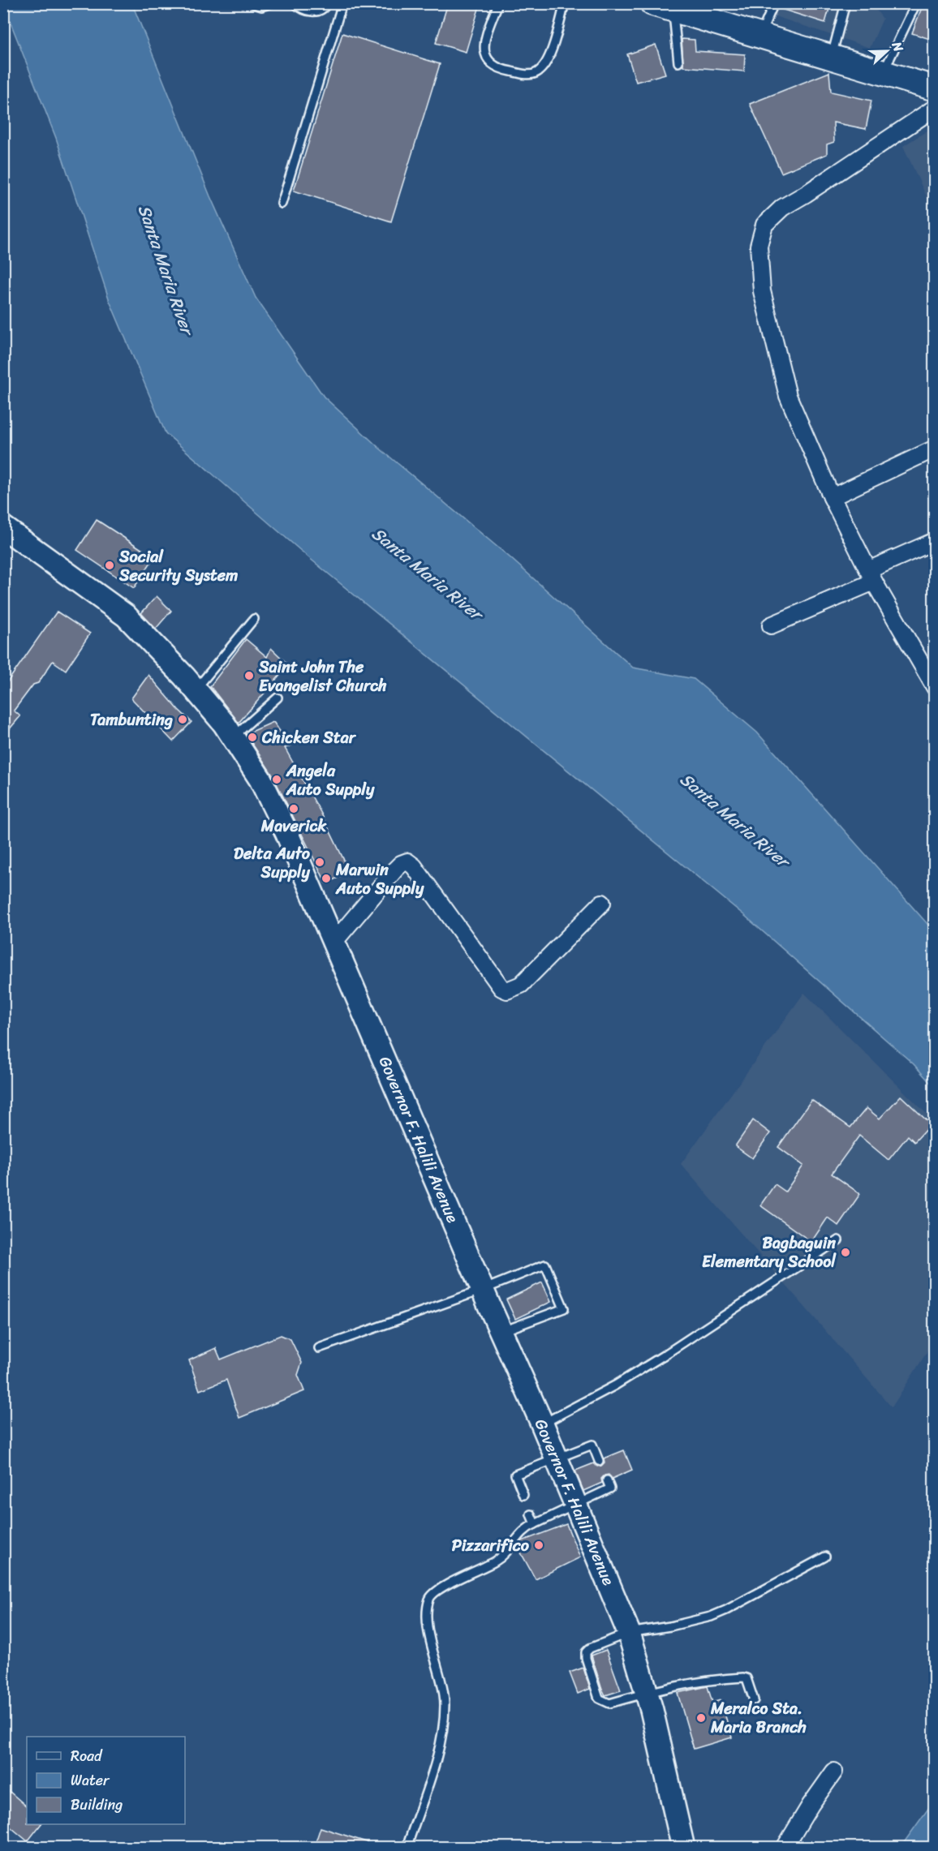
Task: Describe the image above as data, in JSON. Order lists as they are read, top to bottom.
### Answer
{
  "streets": {
    "main road": ["Governor F. Halili Avenue"]
  },
  "water": ["Santa Maria River"],
  "places": [
    "Social Security System",
    "Saint John The Evangelist Church",
    "Tambunting",
    "Chicken Star",
    "Angela Auto Supply",
    "Maverick",
    "Delta Auto Supply",
    "Marwin Auto Supply",
    "Bagbaguin Elementary School",
    "Pizzarifico",
    "Meralco Sta. Maria Branch"
  ],
  "legend": ["Road", "Water", "Building"],
  "north": "right"
}
